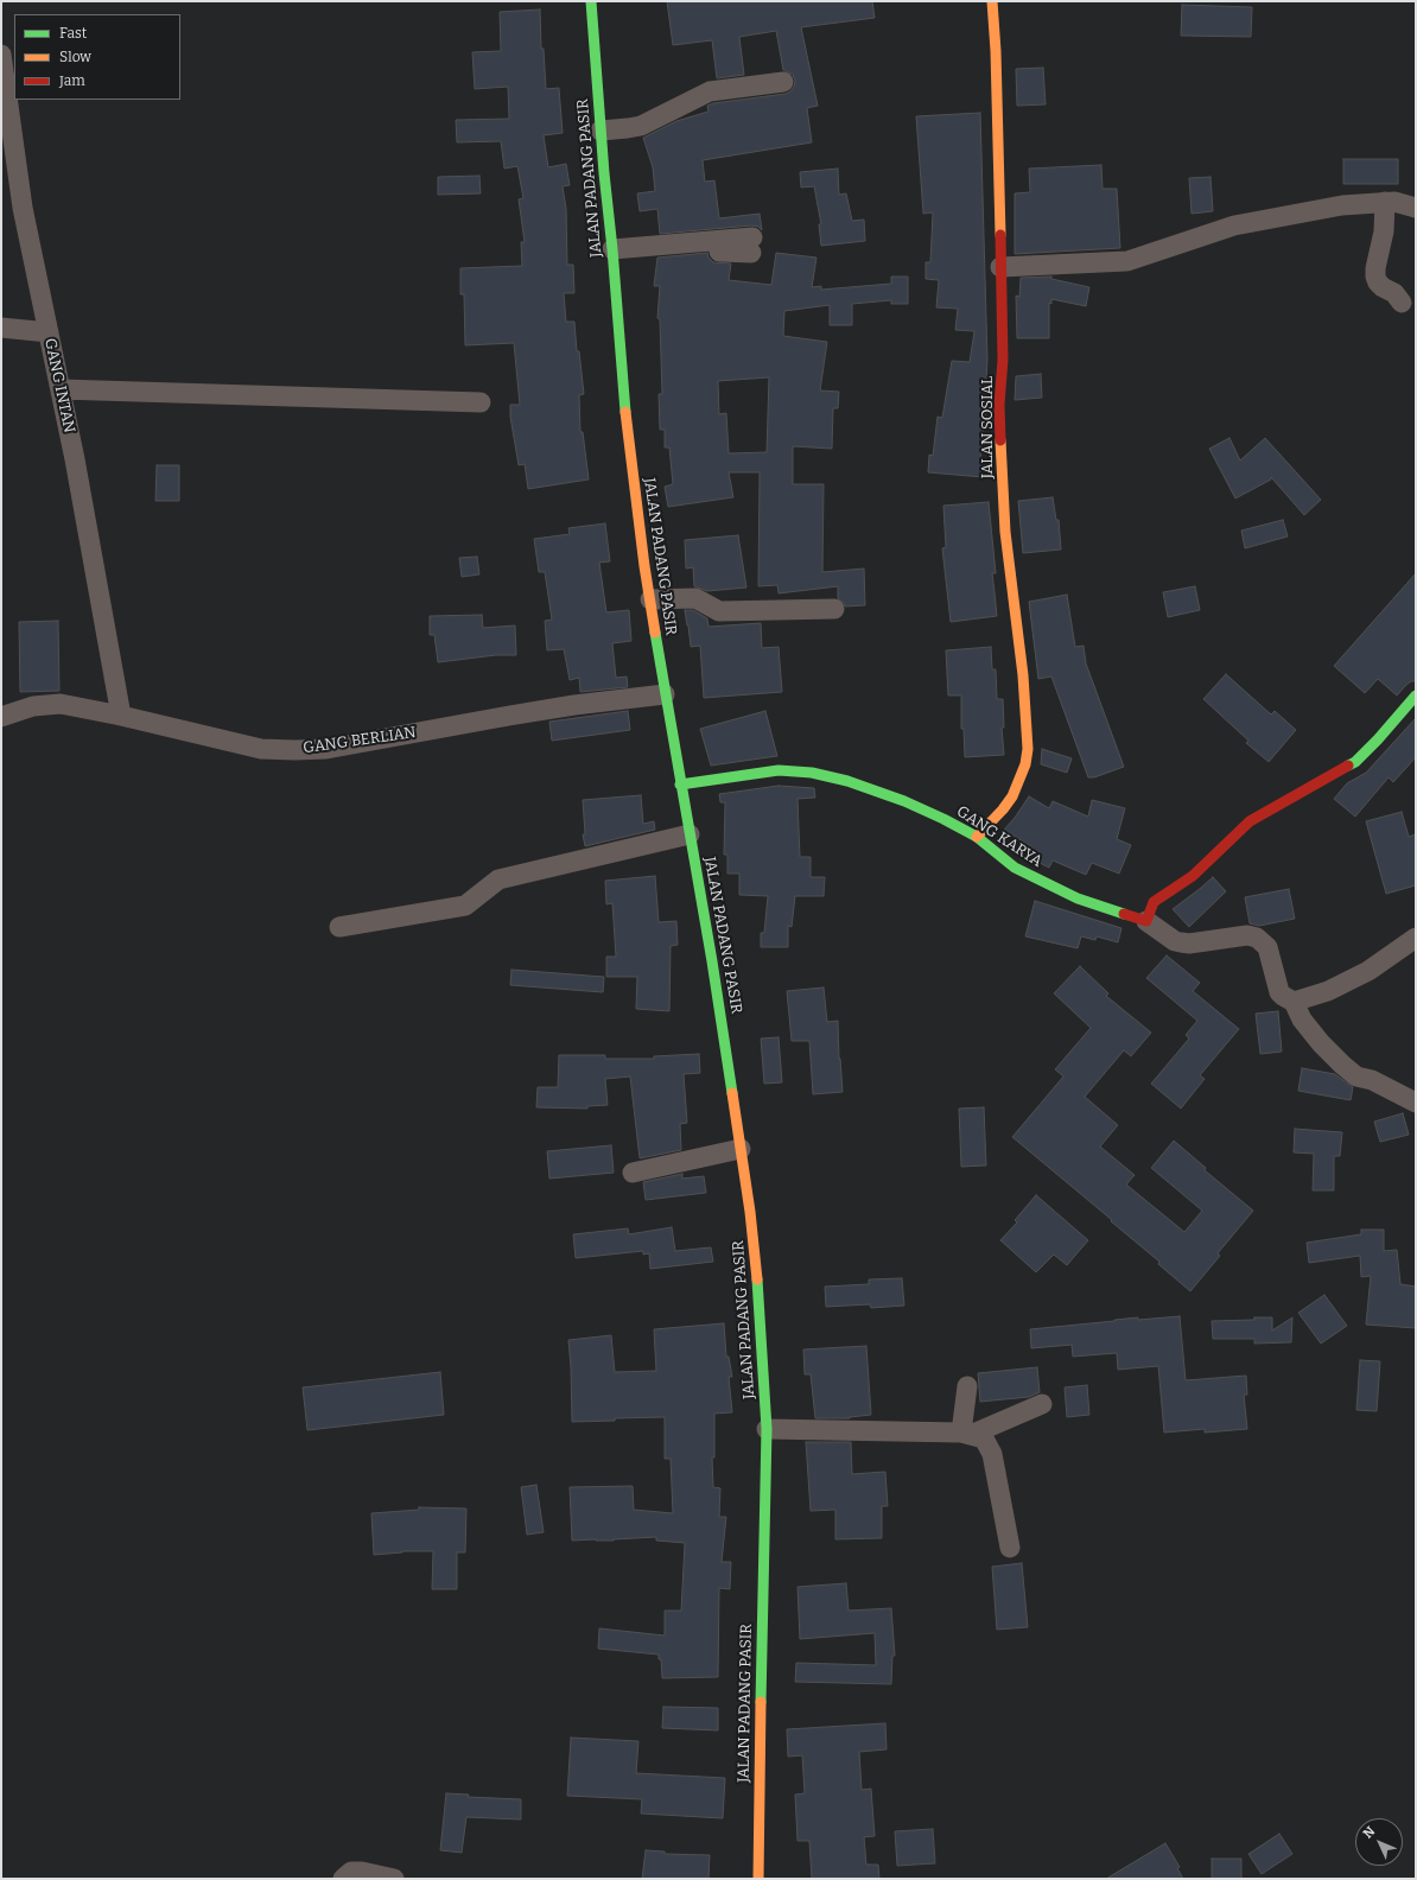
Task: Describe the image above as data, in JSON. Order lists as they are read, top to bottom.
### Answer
{
  "streets": {
    "main road": ["JALAN PADANG PASIR", "JALAN SOSIAL", "GANG KARYA"],
    "street": ["GANG INTAN", "GANG BERLIAN"]
  },
  "crossings": [
    ["JALAN PADANG PASIR", "GANG BERLIAN"],
    ["JALAN PADANG PASIR", "GANG KARYA"],
    ["GANG INTAN", "GANG BERLIAN"],
    ["JALAN SOSIAL", "GANG KARYA"]
  ],
  "legend": ["Fast", "Slow", "Jam"],
  "north": "top left"
}
